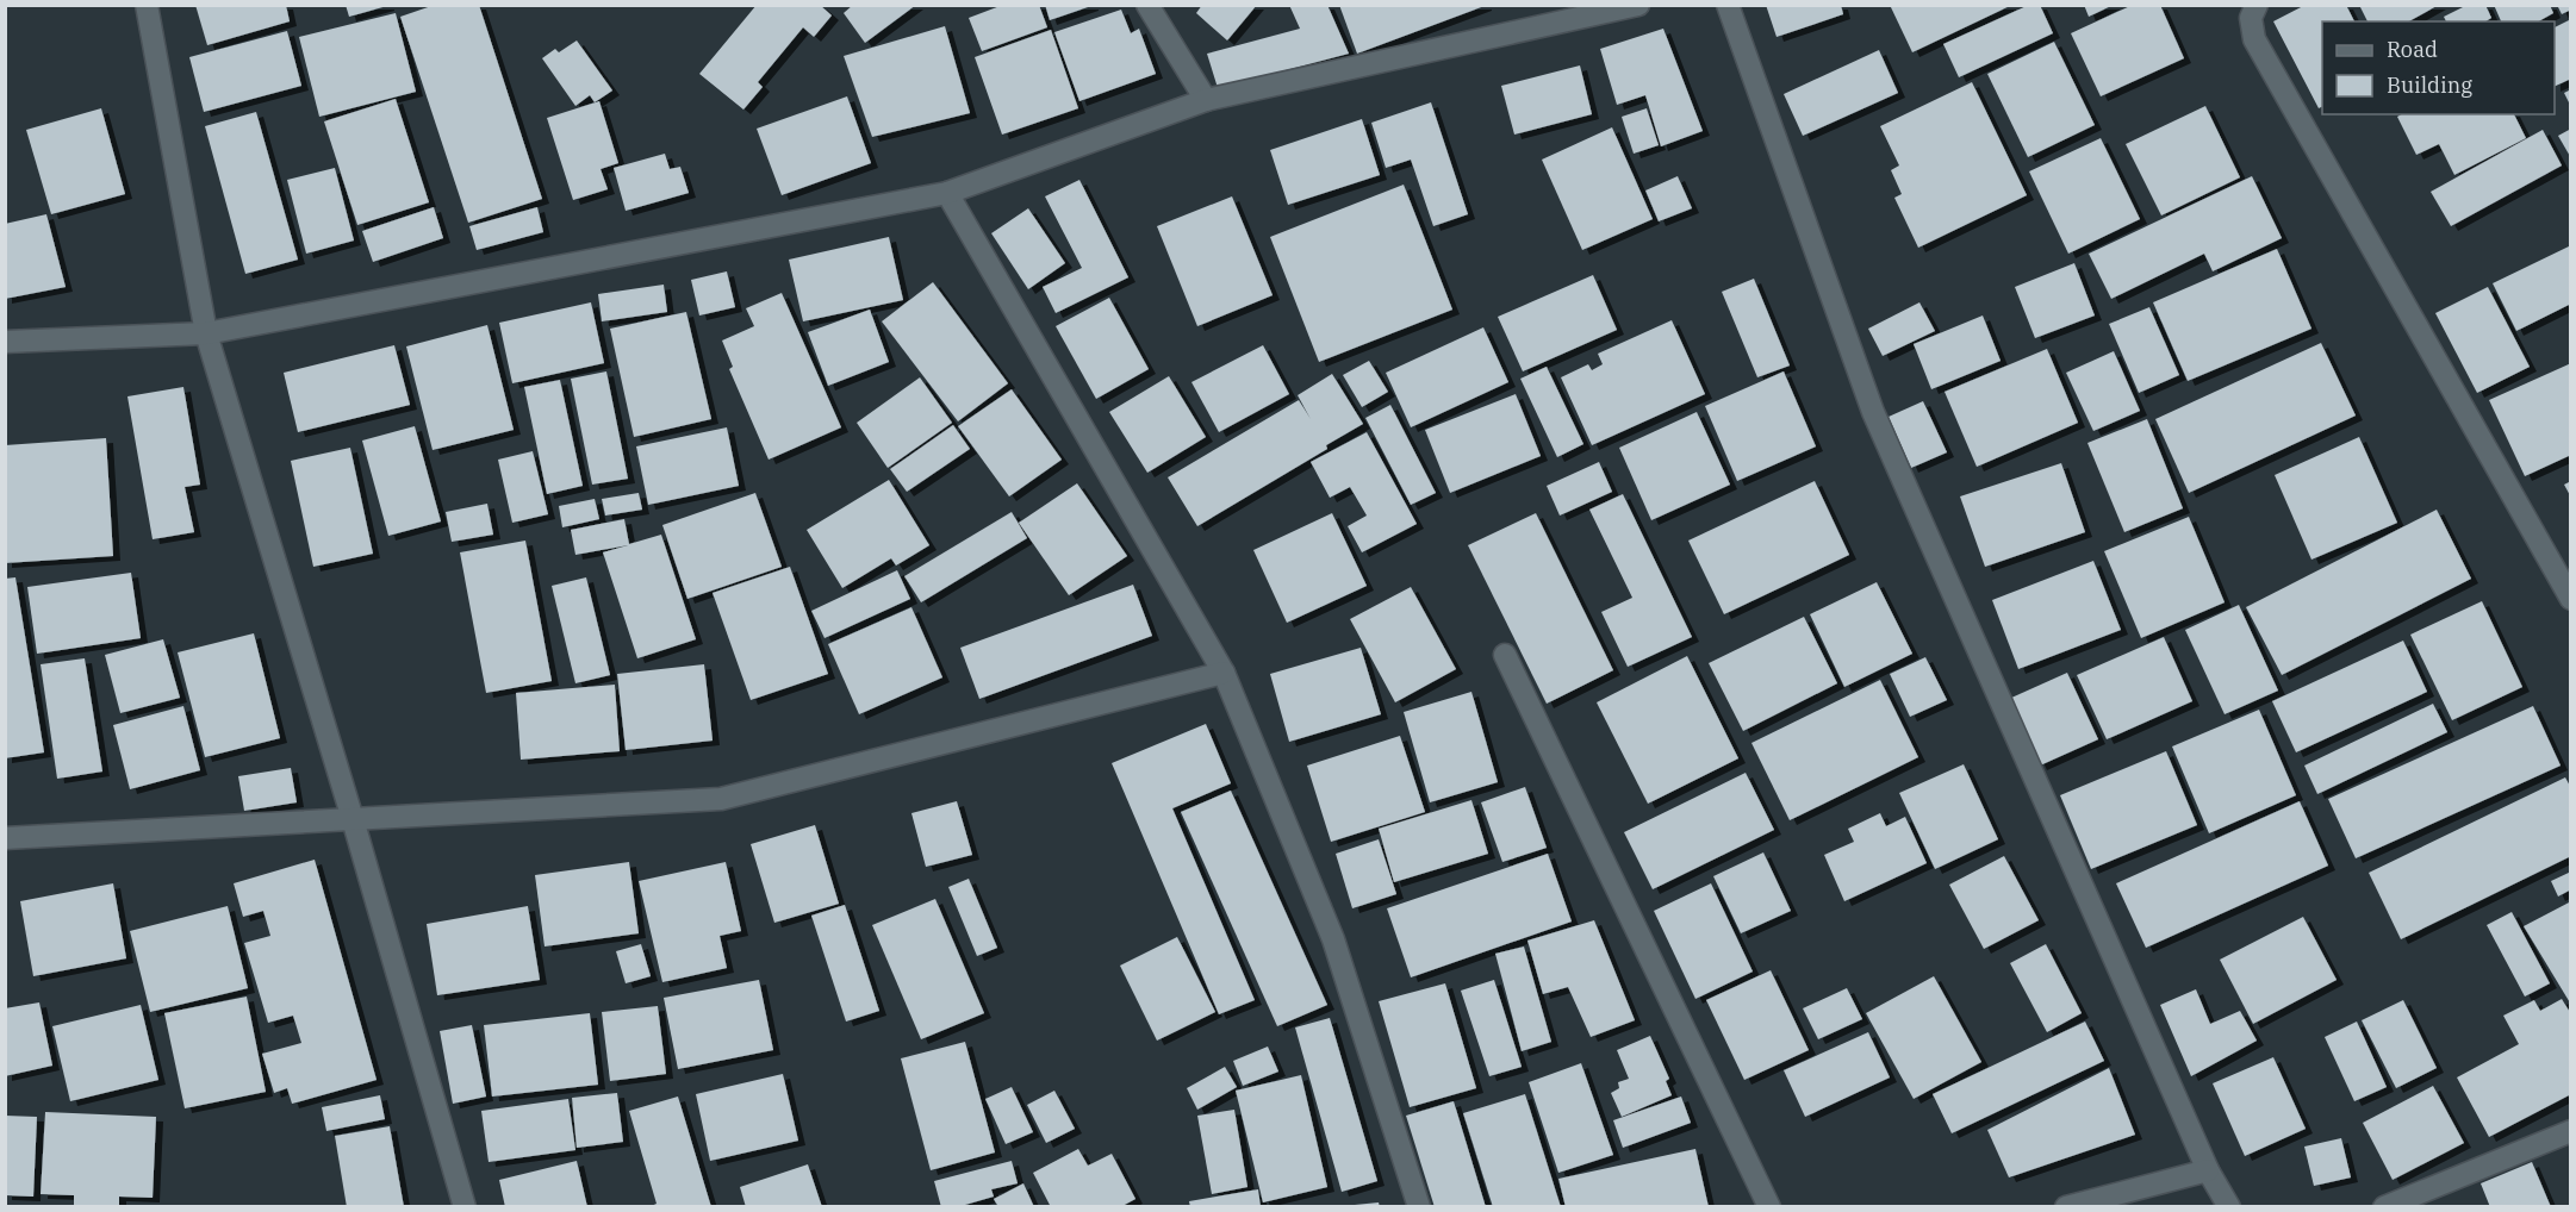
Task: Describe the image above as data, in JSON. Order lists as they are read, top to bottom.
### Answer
{
  "legend": ["Road", "Building"]
}
